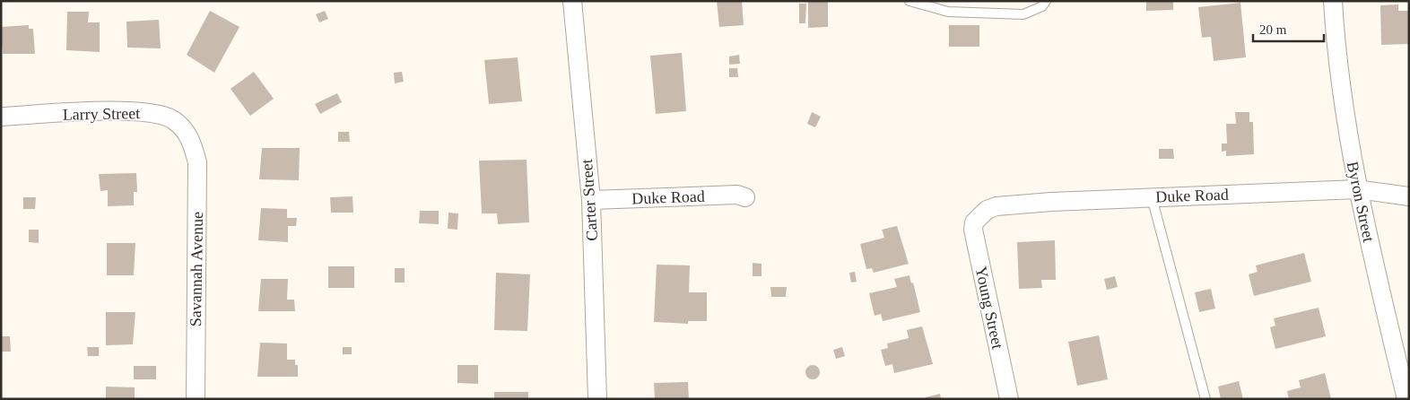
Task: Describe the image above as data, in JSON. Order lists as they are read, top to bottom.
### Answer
{
  "streets": {
    "street": [
      "Larry Street",
      "Duke Road",
      "Carter Street",
      "Byron Street",
      "Savannah Avenue",
      "Young Street"
    ]
  },
  "crossings": [
    ["Larry Street", "Savannah Avenue"],
    ["Duke Road", "Carter Street"],
    ["Duke Road", "Byron Street"],
    ["Duke Road", "Young Street"]
  ],
  "scale_bar": "20 m"
}
